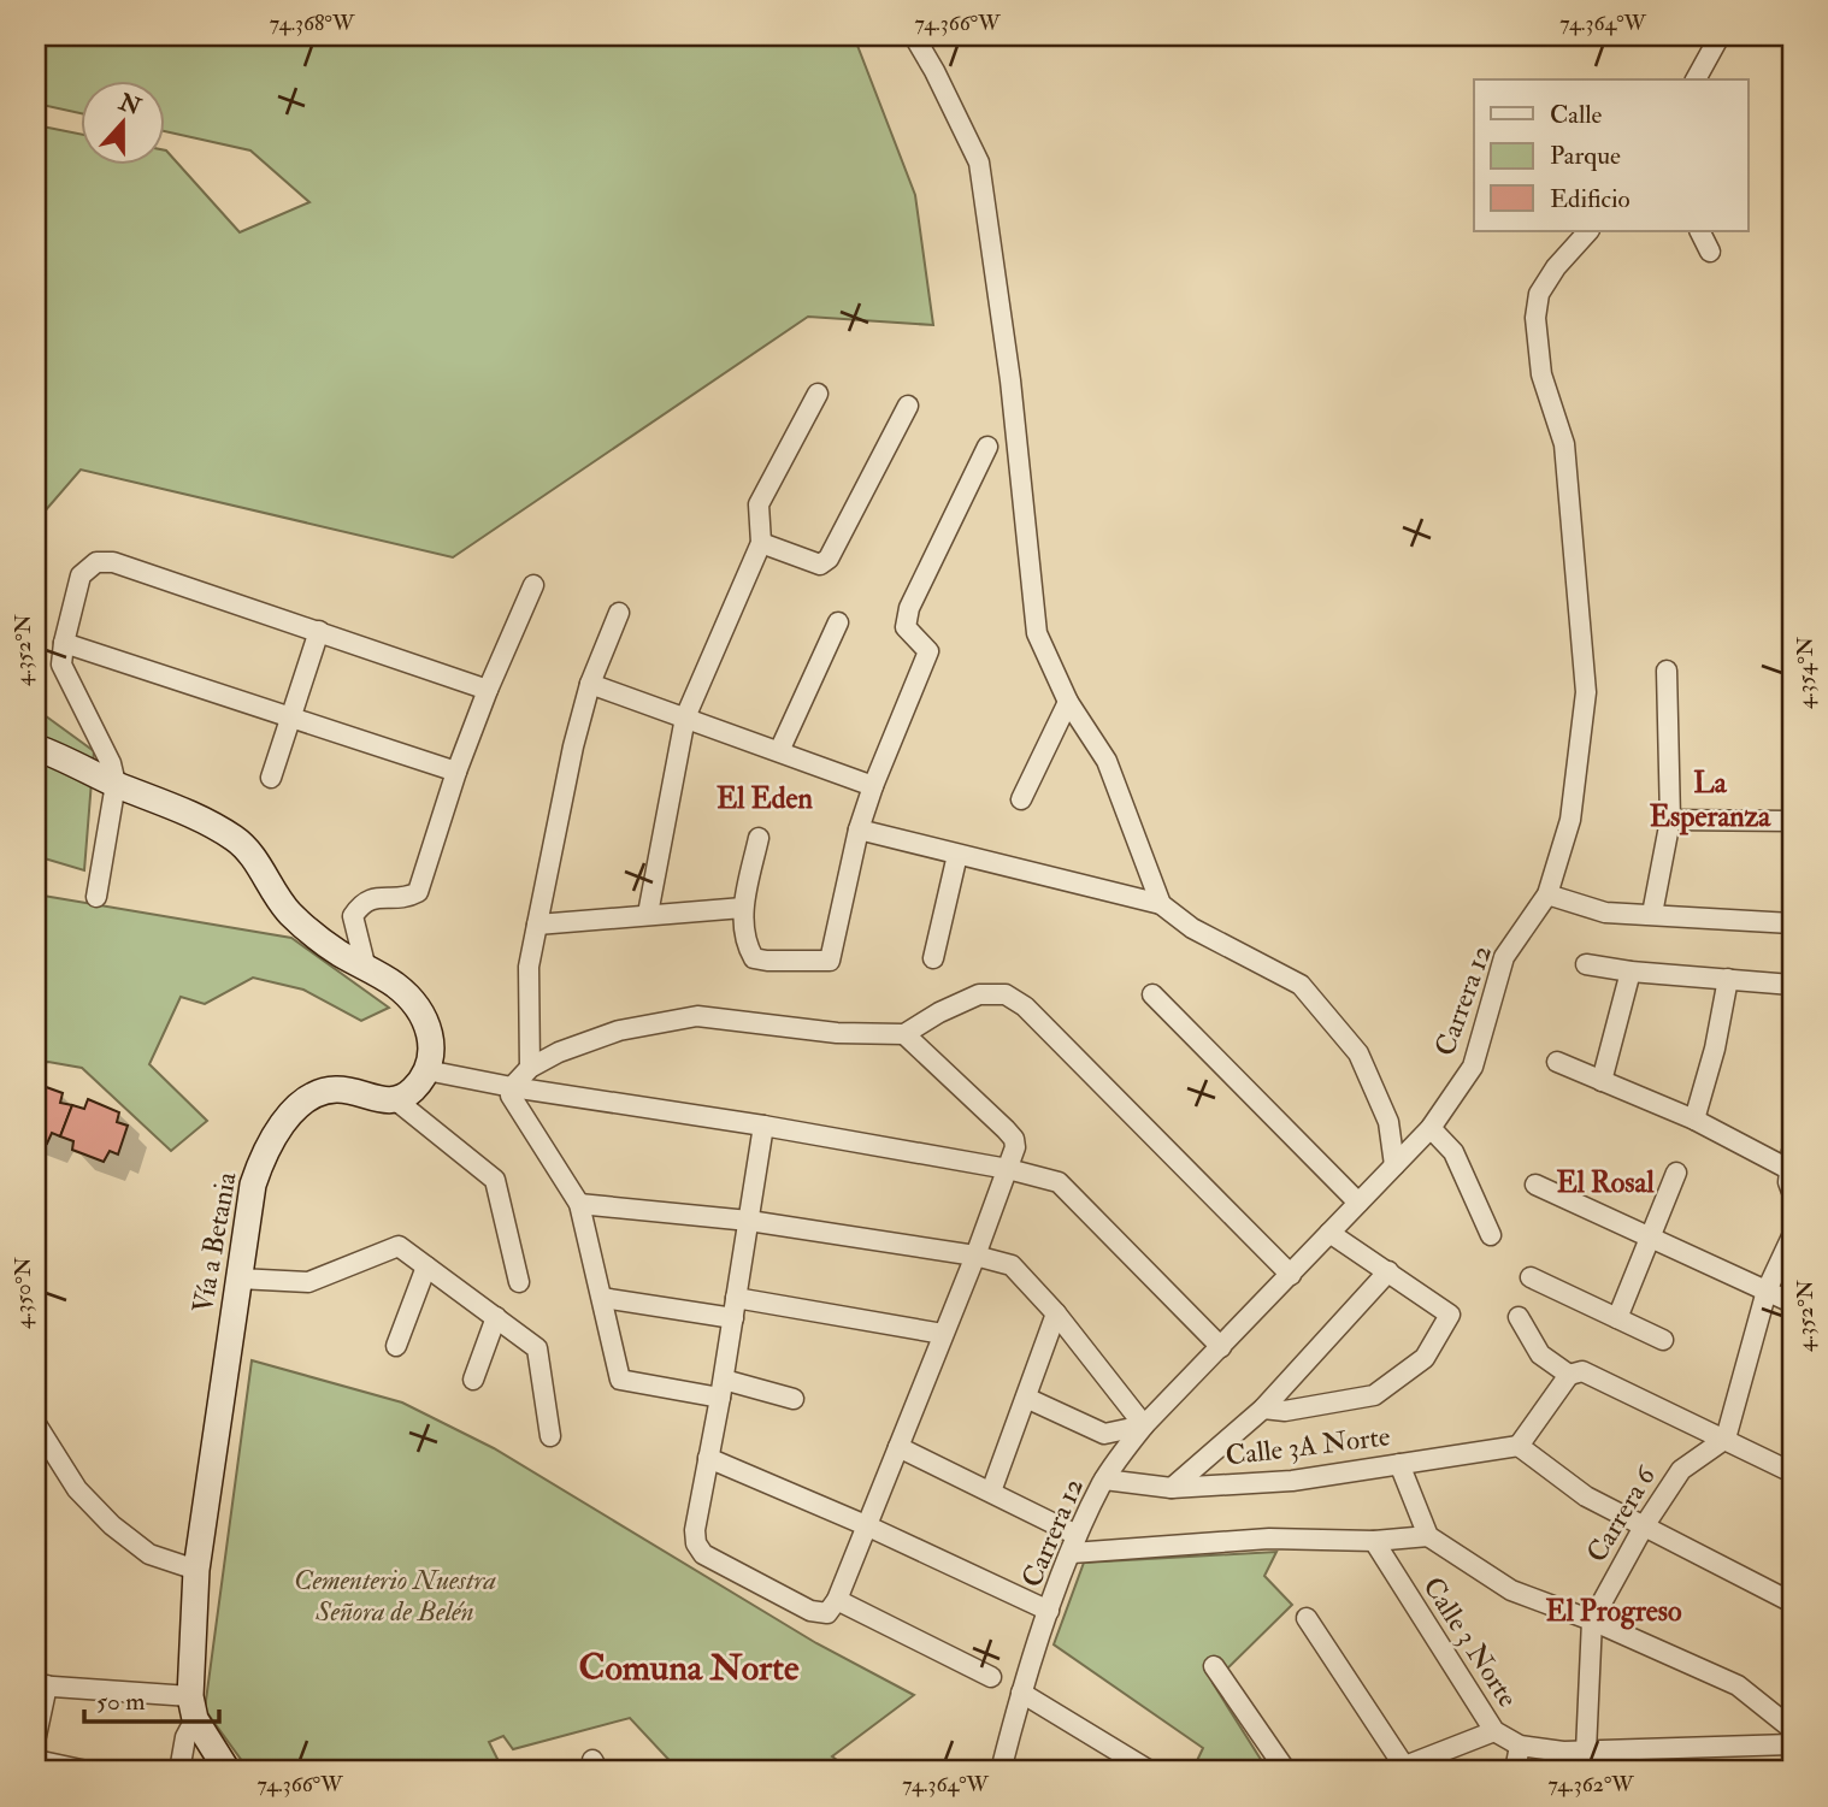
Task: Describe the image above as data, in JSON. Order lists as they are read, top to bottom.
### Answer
{
  "streets": {
    "street": [
      "Carrera 12",
      "Vía a Betania",
      "Calle 3A Norte",
      "Carrera 6",
      "Calle 3 Norte"
    ]
  },
  "crossings": [
    ["Carrera 12", "Calle 3A Norte"],
    ["Carrera 6", "Calle 3 Norte"]
  ],
  "districts": [
    "La Esperanza",
    "El Eden",
    "El Rosal",
    "El Progreso",
    "Comuna Norte"
  ],
  "parks": ["Cementerio Nuestra Señora de Belén"],
  "legend": ["Calle", "Parque", "Edificio"],
  "scale_bar": "50 m",
  "north": "top",
  "coordinates": [
    "74.368°W",
    "74.366°W",
    "74.364°W",
    "4.352°N",
    "4.354°N",
    "4.350°N",
    "74.362°W"
  ]
}
